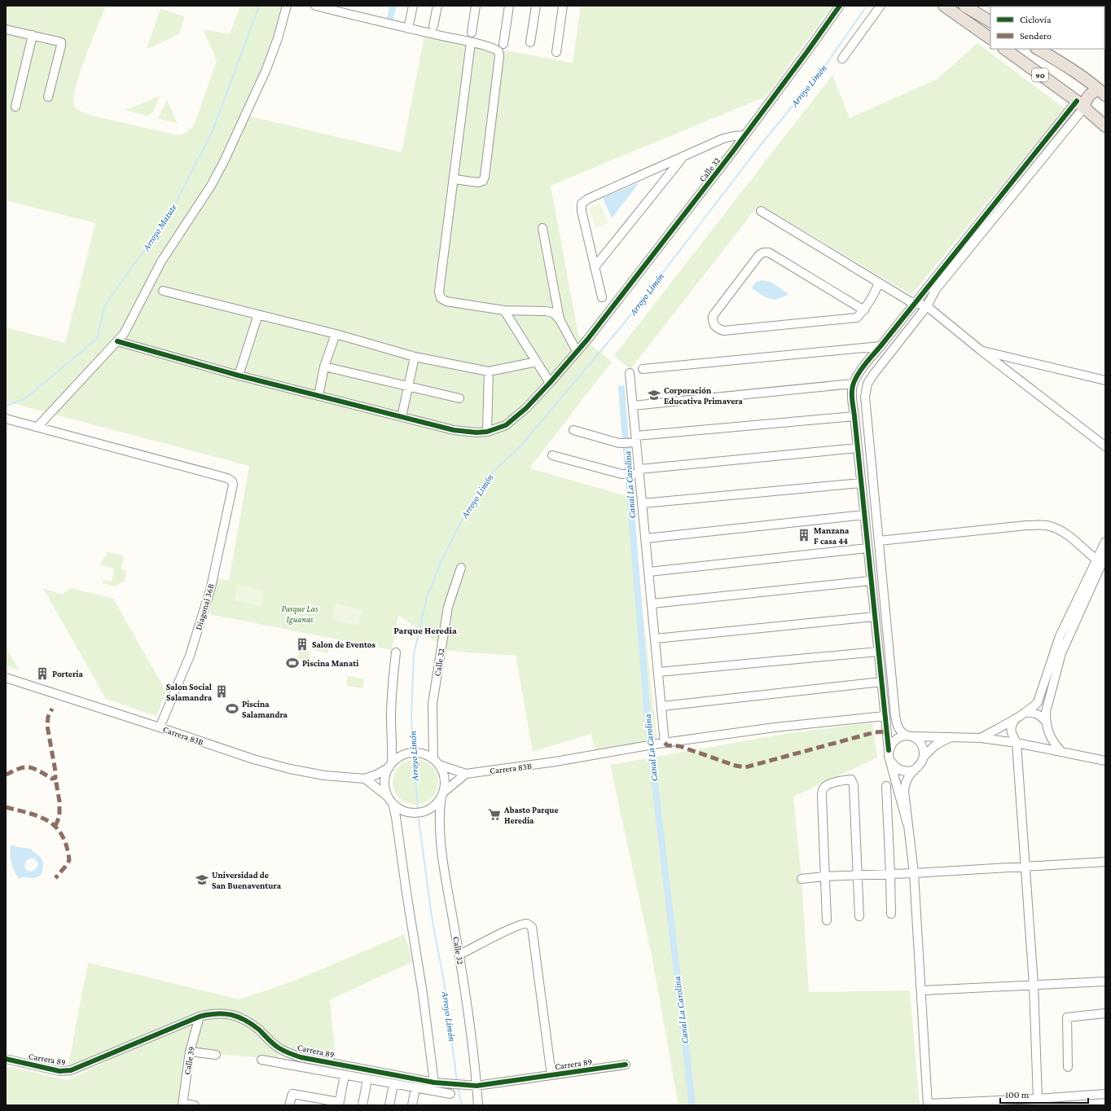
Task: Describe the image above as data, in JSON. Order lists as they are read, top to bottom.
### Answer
{
  "streets": {
    "highway": ["90"],
    "street": [
      "Calle 32",
      "Diagonal 36B",
      "Carrera 83B",
      "Carrera 89",
      "Calle 39"
    ]
  },
  "crossings": [
    ["Calle 32", "Carrera 83B"],
    ["Calle 32", "Carrera 89"],
    ["Diagonal 36B", "Carrera 83B"],
    ["Carrera 89", "Calle 39"]
  ],
  "districts": ["Parque Heredia"],
  "water": ["Arroyo Limón", "Arroyo Matute", "Canal La Carolina"],
  "parks": ["Parque Las Iguanas"],
  "places": {
    "school or university": ["Corporación Educativa Primavera", "Universidad de San Buenaventura"],
    "building": [
      "Manzana F casa 44",
      "Salon de Eventos",
      "Porteria",
      "Salon Social Salamandra"
    ],
    "sports": ["Piscina Manati", "Piscina Salamandra"],
    "supermarket": ["Abasto Parque Heredia"]
  },
  "legend": ["Ciclovía", "Sendero"],
  "scale_bar": "100 m"
}
